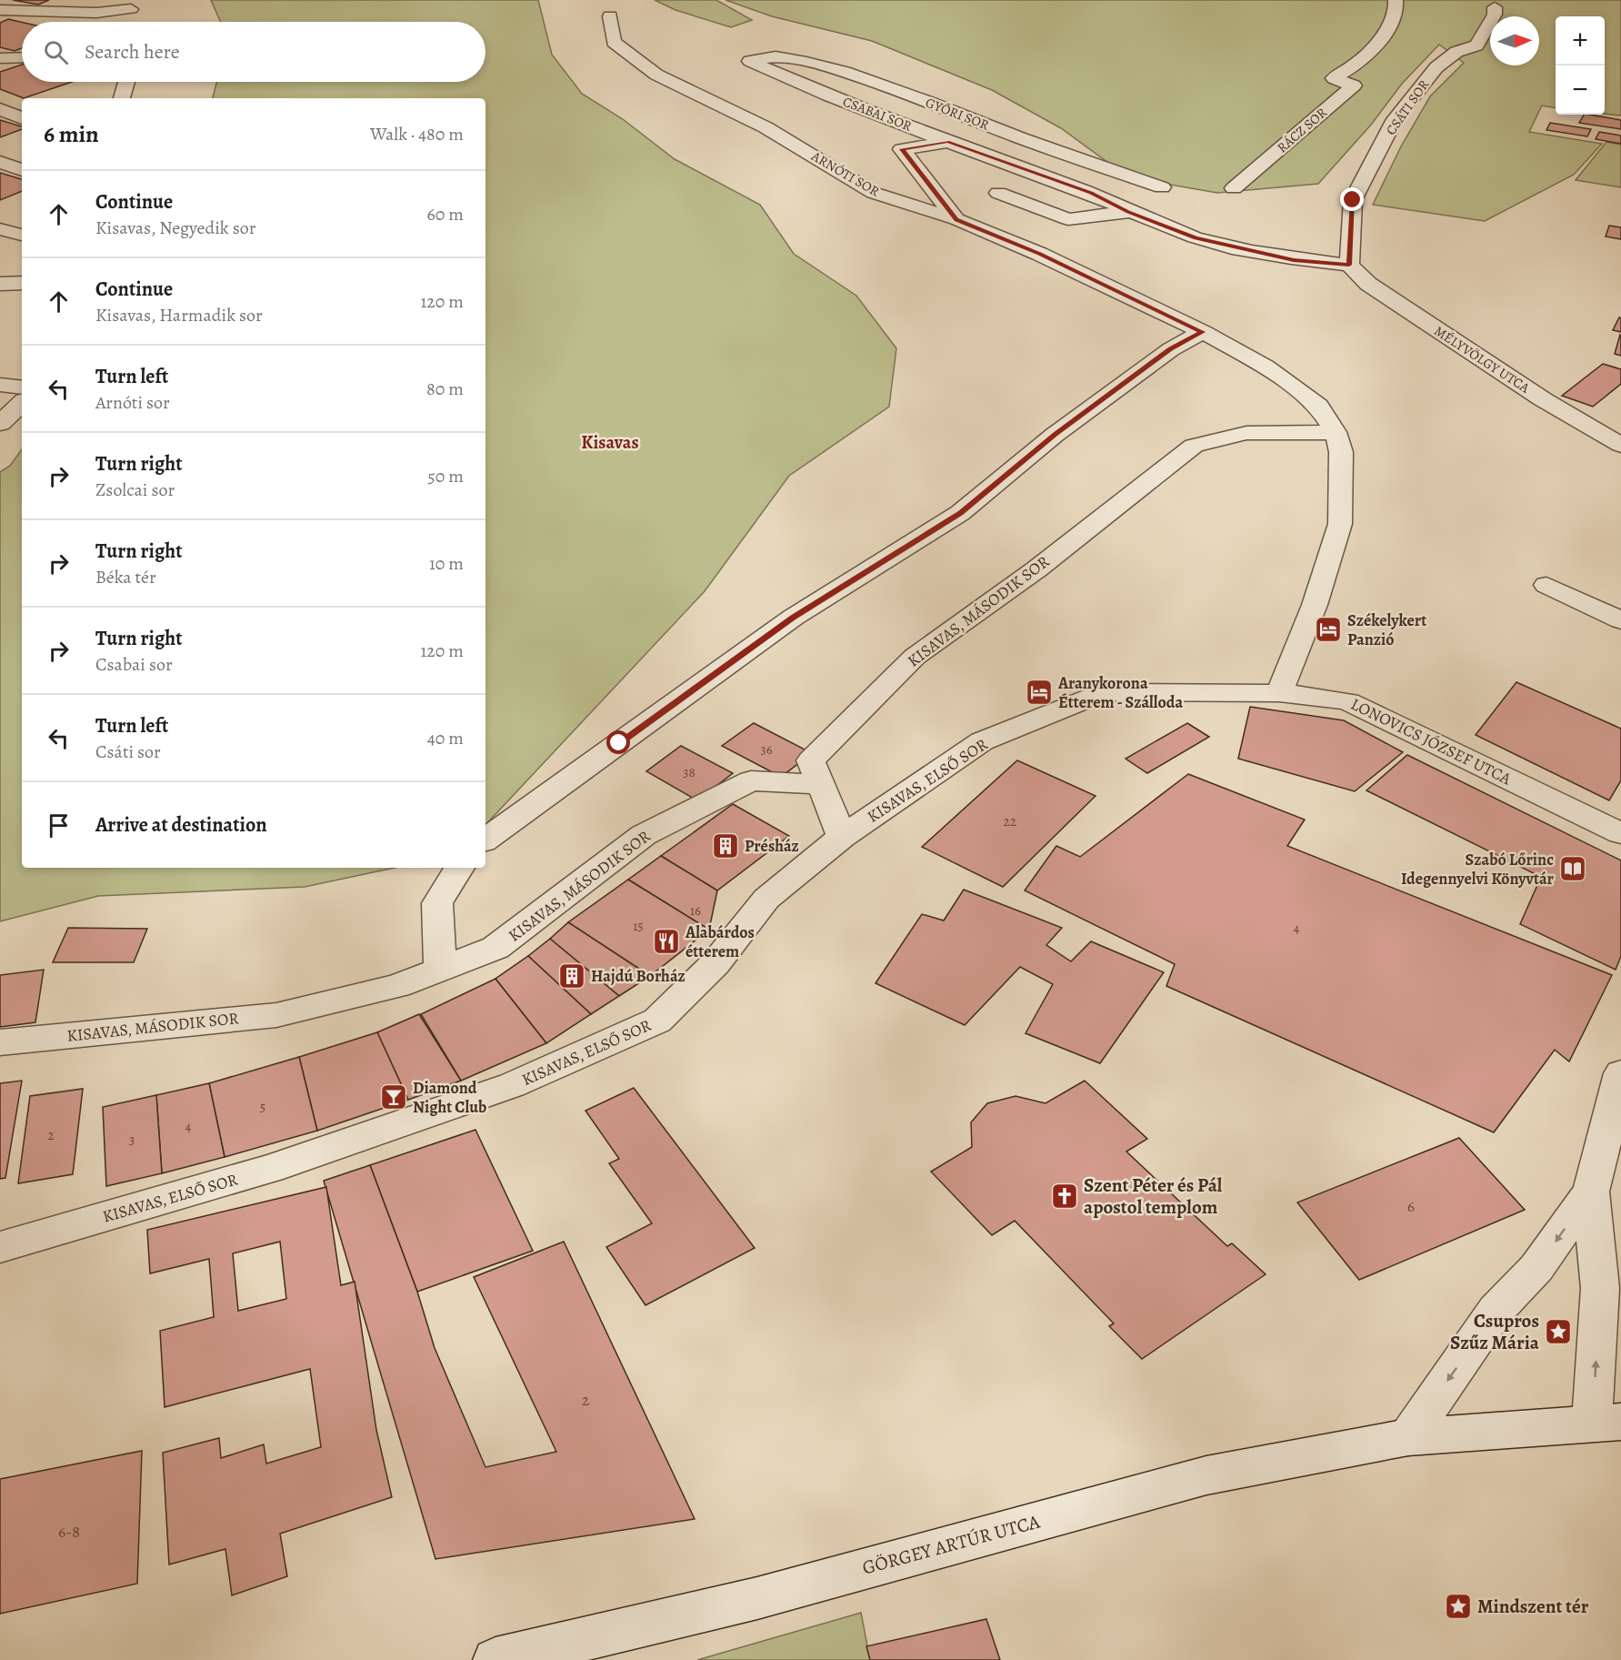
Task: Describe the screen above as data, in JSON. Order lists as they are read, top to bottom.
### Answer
{
  "streets": {
    "street": [
      "CSÁTI SOR",
      "CSABAI SOR",
      "GYŐRI SOR",
      "RÁCZ SOR",
      "ARNÓTI SOR",
      "MÉLYVÖLGY UTCA",
      "KISAVAS, MÁSODIK SOR",
      "LONOVICS JÓZSEF UTCA",
      "KISAVAS, ELSŐ SOR",
      "GÖRGEY ARTÚR UTCA"
    ]
  },
  "crossings": [
    ["CSÁTI SOR", "CSABAI SOR"],
    ["CSÁTI SOR", "MÉLYVÖLGY UTCA"],
    ["CSABAI SOR", "GYŐRI SOR"],
    ["CSABAI SOR", "MÉLYVÖLGY UTCA"],
    ["LONOVICS JÓZSEF UTCA", "KISAVAS, ELSŐ SOR"]
  ],
  "districts": ["Kisavas"],
  "places": {
    "hotel": ["Székelykert Panzió", "Aranykorona Étterem - Szálloda"],
    "building": ["Présház", "Hajdú Borház"],
    "library": ["Szabó Lőrinc Idegennyelvi Könyvtár"],
    "restaurant": ["Alabárdos étterem"],
    "bar": ["Diamond Night Club"],
    "church": ["Szent Péter és Pál apostol templom"],
    "place": ["Csupros Szűz Mária", "Mindszent tér"]
  },
  "house_numbers": [
    "36",
    "38",
    "22",
    "16",
    "15",
    "4",
    "5",
    "4",
    "2",
    "3",
    "6",
    "2",
    "6-8"
  ],
  "north": "right",
  "page": {
    "map_buttons": ["+", "−"],
    "search": "Search here",
    "heading": ["6 min", "Walk · 480 m"],
    "list": [
      ["Continue", "Kisavas, Negyedik sor", "60 m"],
      ["Continue", "Kisavas, Harmadik sor", "120 m"],
      ["Turn left", "Arnóti sor", "80 m"],
      ["Turn right", "Zsolcai sor", "50 m"],
      ["Turn right", "Béka tér", "10 m"],
      ["Turn right", "Csabai sor", "120 m"],
      ["Turn left", "Csáti sor", "40 m"],
      "Arrive at destination"
    ]
  }
}
